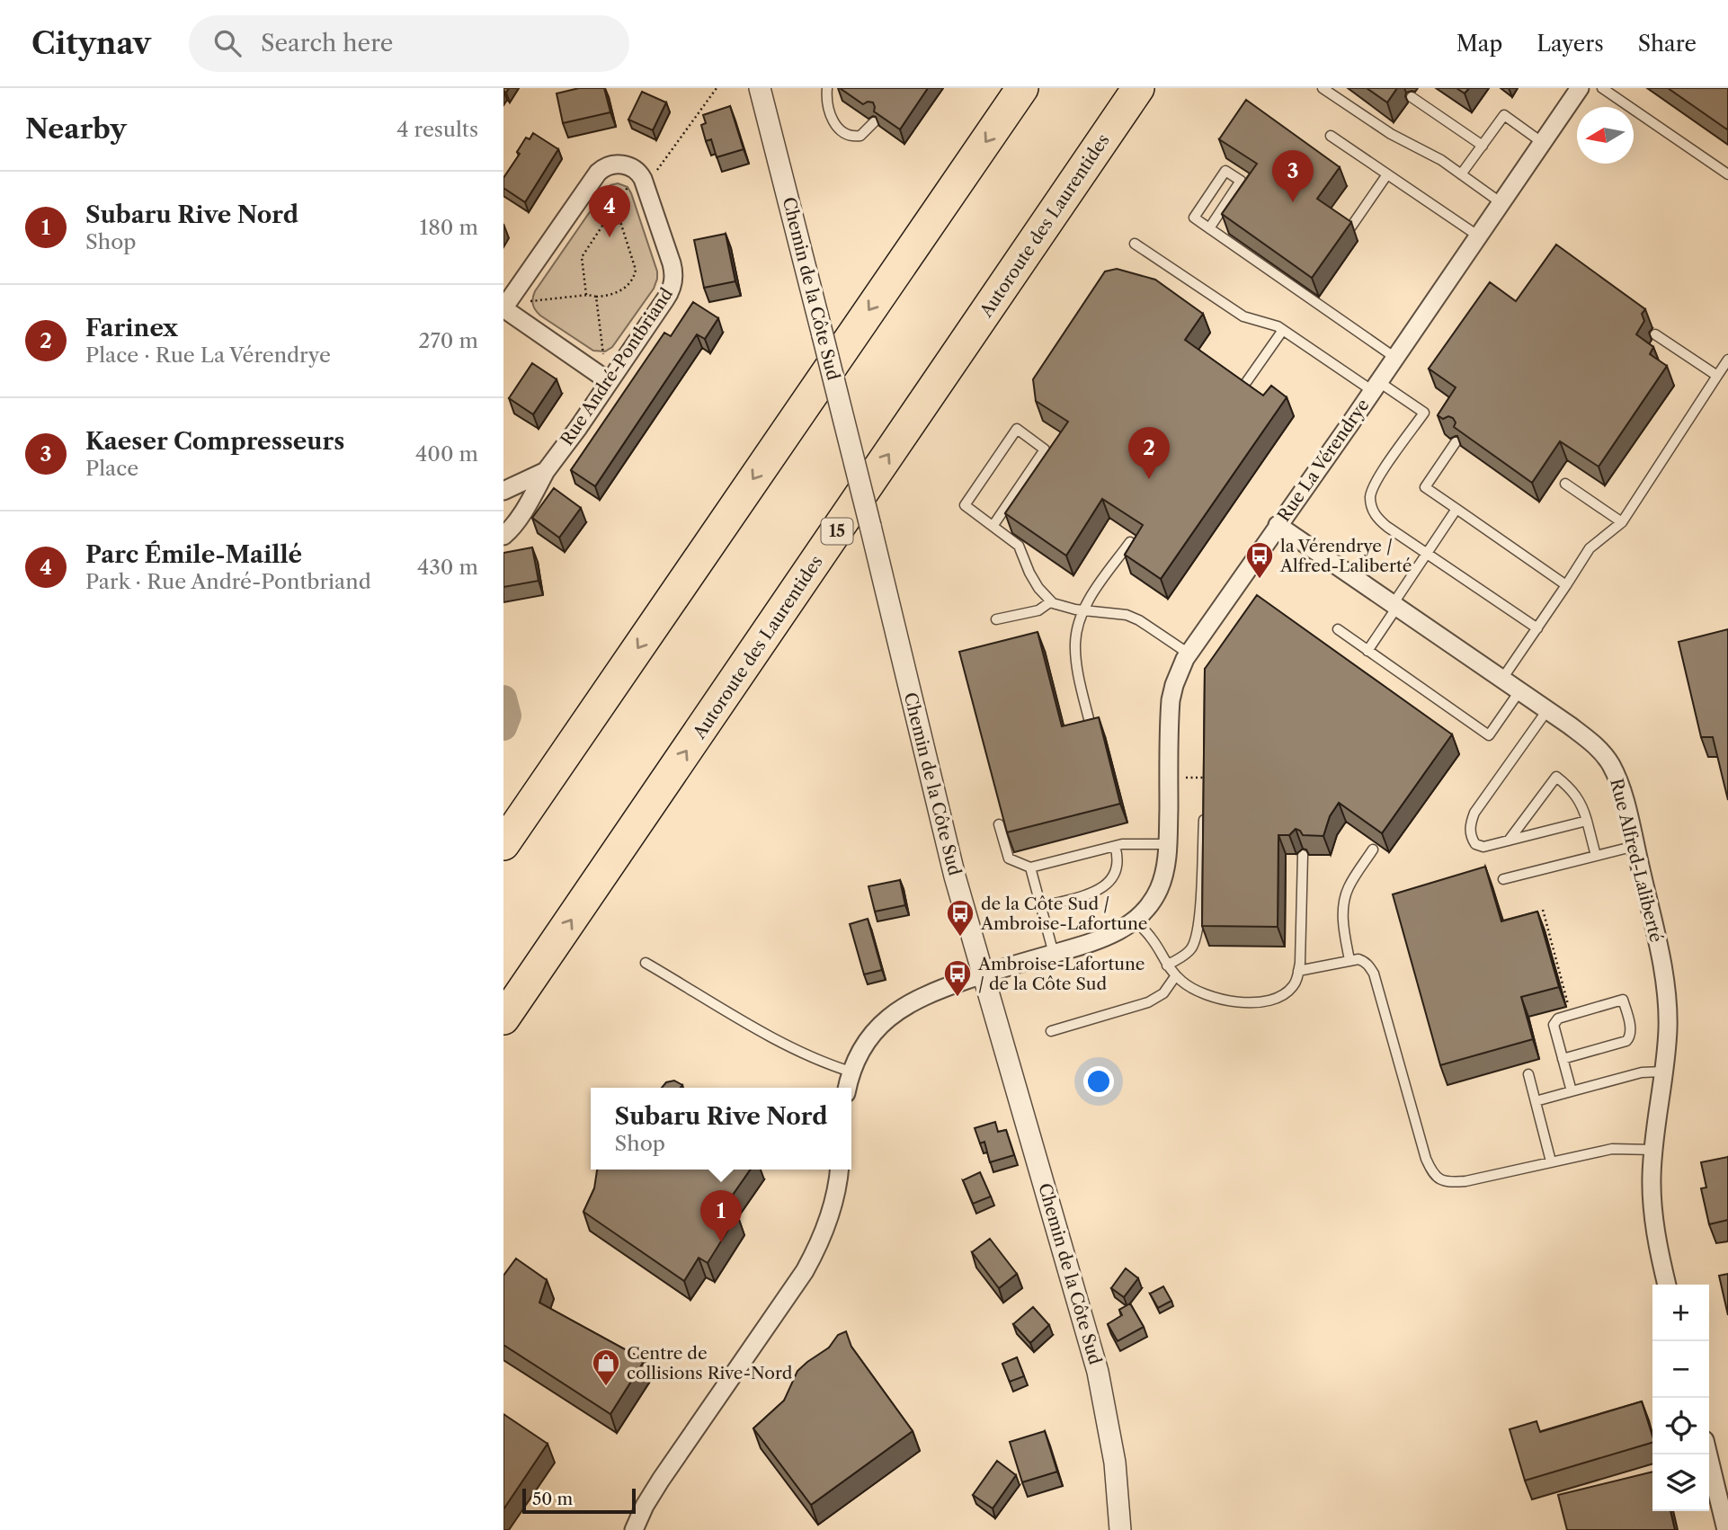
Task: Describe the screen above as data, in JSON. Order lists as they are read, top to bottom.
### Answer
{
  "streets": {
    "highway": ["Autoroute des Laurentides", "15"],
    "street": [
      "Chemin de la Côte Sud",
      "Rue André-Pontbriand",
      "Rue La Vérendrye",
      "Rue Alfred-Laliberté"
    ]
  },
  "crossings": [
    ["Chemin de la Côte Sud", "Rue La Vérendrye"],
    ["Rue La Vérendrye", "Rue Alfred-Laliberté"]
  ],
  "places": {
    "bus stop": ["la Vérendrye / Alfred-Laliberté", "de la Côte Sud / Ambroise-Lafortune", "Ambroise-Lafortune / de la Côte Sud"],
    "shop": ["Centre de collisions Rive-Nord"]
  },
  "scale_bar": "50 m",
  "north": "left",
  "page": {
    "header": "Citynav",
    "search": "Search here",
    "nav": ["Map", "Layers", "Share"],
    "heading": ["Nearby", "4 results"],
    "pins": [
      "3",
      "4",
      "2",
      "1"
    ],
    "list": [
      {
        "mark": "1",
        "name": "Subaru Rive Nord",
        "note": "Shop",
        "value": "180 m"
      },
      {
        "mark": "2",
        "name": "Farinex",
        "note": "Place · Rue La Vérendrye",
        "value": "270 m"
      },
      {
        "mark": "3",
        "name": "Kaeser Compresseurs",
        "note": "Place",
        "value": "400 m"
      },
      {
        "mark": "4",
        "name": "Parc Émile-Maillé",
        "note": "Park · Rue André-Pontbriand",
        "value": "430 m"
      }
    ],
    "popup": ["Subaru Rive Nord", "Shop"],
    "map_buttons": ["+", "−"],
    "scale": "50 m"
  }
}
